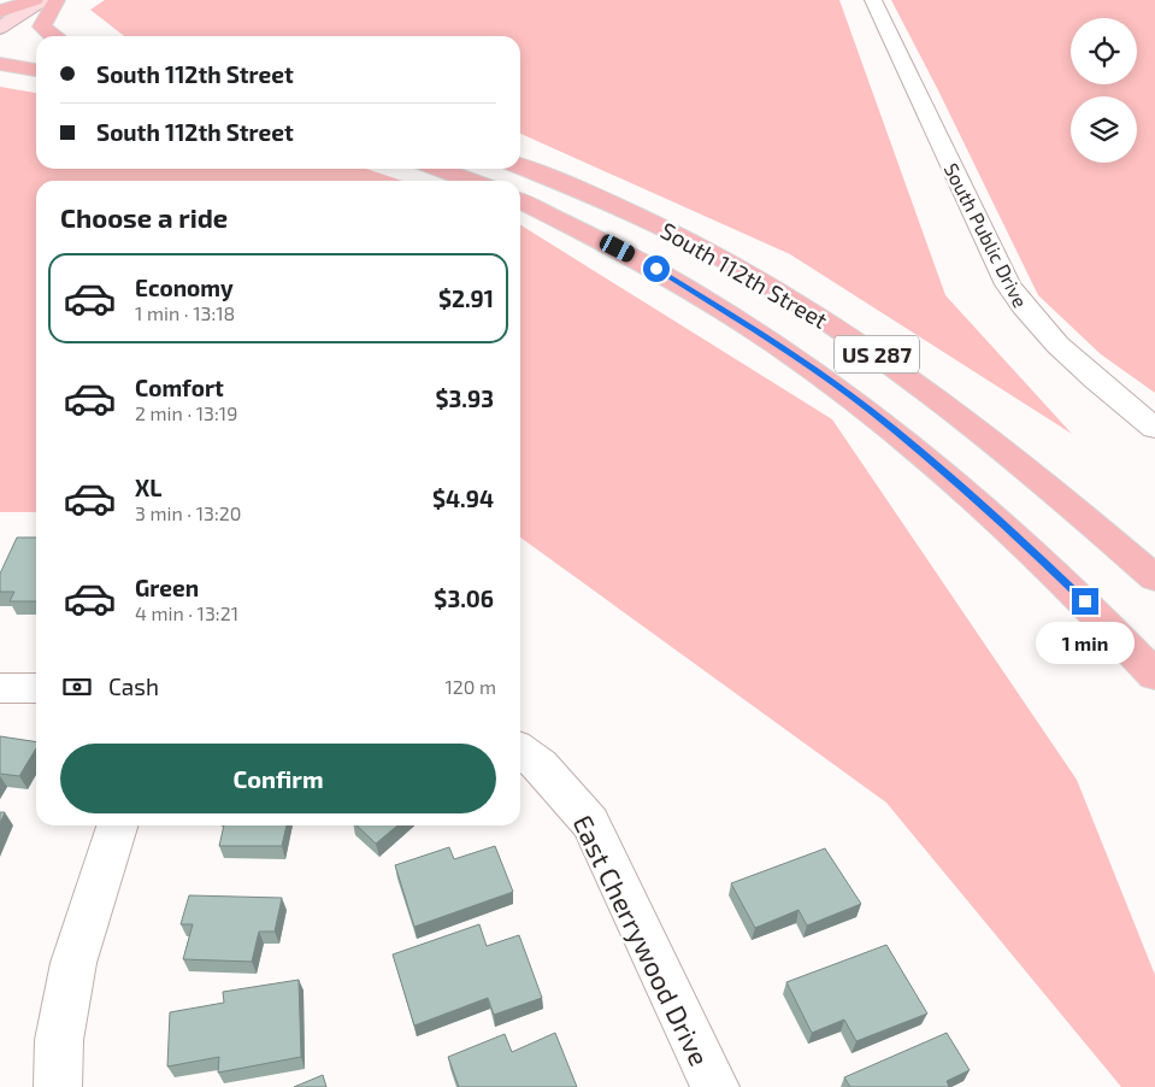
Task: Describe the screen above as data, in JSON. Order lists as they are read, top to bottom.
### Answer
{
  "streets": {
    "main road": ["South 112th Street", "US 287"],
    "street": ["South Public Drive", "East Cherrywood Drive"]
  },
  "page": {
    "banner": ["South 112th Street", "South 112th Street"],
    "heading": "Choose a ride",
    "list": [
      {
        "name": "Economy",
        "note": "1 min · 13:18",
        "value": "$2.91"
      },
      {
        "name": "Comfort",
        "note": "2 min · 13:19",
        "value": "$3.93"
      },
      {
        "name": "XL",
        "note": "3 min · 13:20",
        "value": "$4.94"
      },
      {
        "name": "Green",
        "note": "4 min · 13:21",
        "value": "$3.06"
      }
    ],
    "bubble": "1 min",
    "pay": ["Cash", "120 m"],
    "buttons": "Confirm"
  }
}
